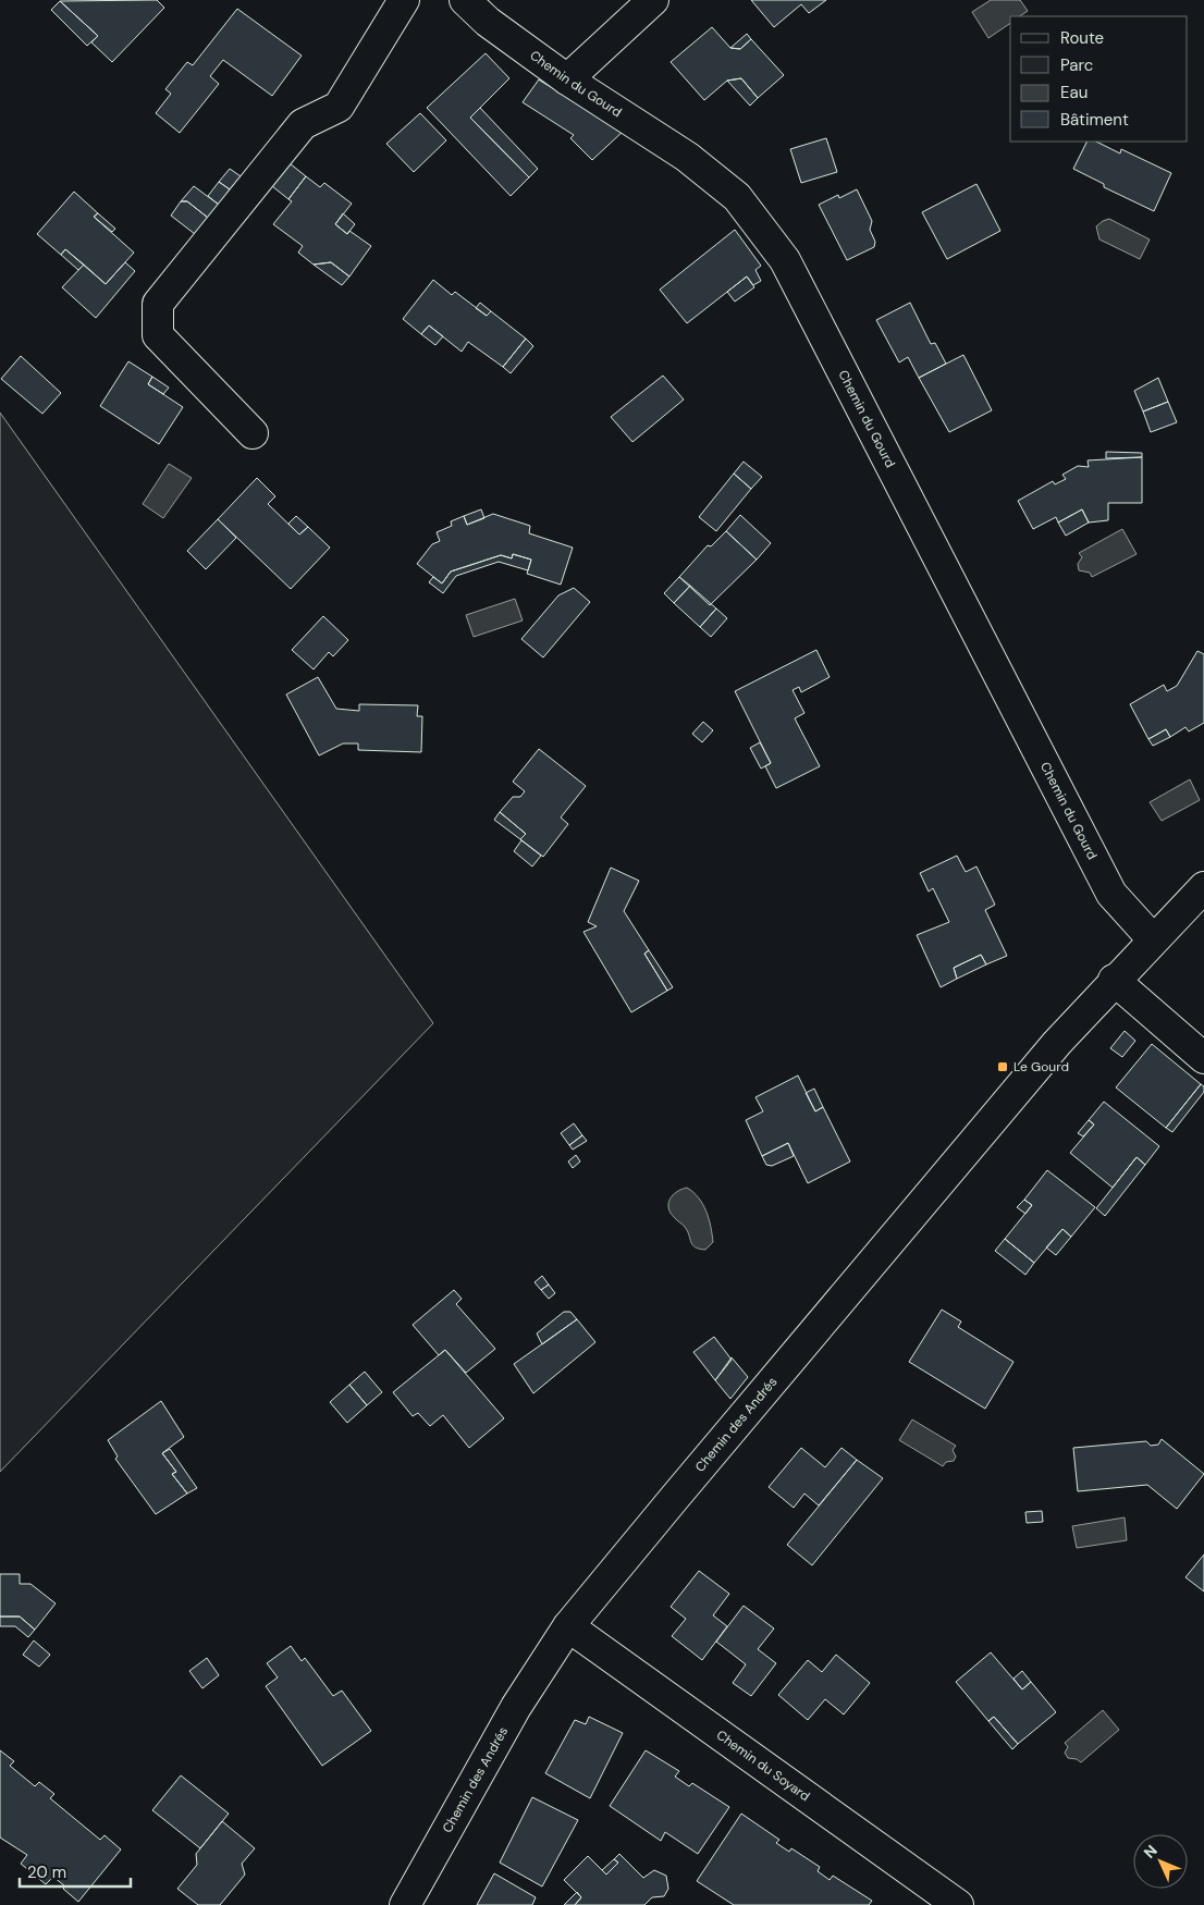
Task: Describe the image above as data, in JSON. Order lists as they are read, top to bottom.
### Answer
{
  "streets": {
    "street": ["Chemin du Gourd", "Chemin des Andrés", "Chemin du Soyard"]
  },
  "crossings": [
    ["Chemin du Gourd", "Chemin des Andrés"],
    ["Chemin des Andrés", "Chemin du Soyard"]
  ],
  "places": {
    "transit": ["Le Gourd"]
  },
  "legend": [
    "Route",
    "Parc",
    "Eau",
    "Bâtiment"
  ],
  "scale_bar": "20 m",
  "north": "top left"
}
